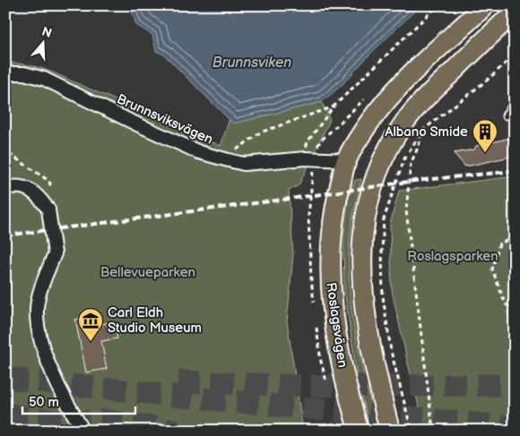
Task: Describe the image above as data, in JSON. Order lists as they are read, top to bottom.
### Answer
{
  "streets": {
    "main road": ["Roslagsvägen"],
    "street": ["Brunnsviksvägen"]
  },
  "crossings": [
    ["Brunnsviksvägen", "Roslagsvägen"]
  ],
  "water": ["Brunnsviken"],
  "parks": ["Roslagsparken", "Bellevueparken"],
  "places": {
    "building": ["Albano Smide"],
    "museum": ["Carl Eldh Studio Museum"]
  },
  "scale_bar": "50 m",
  "north": "top"
}
